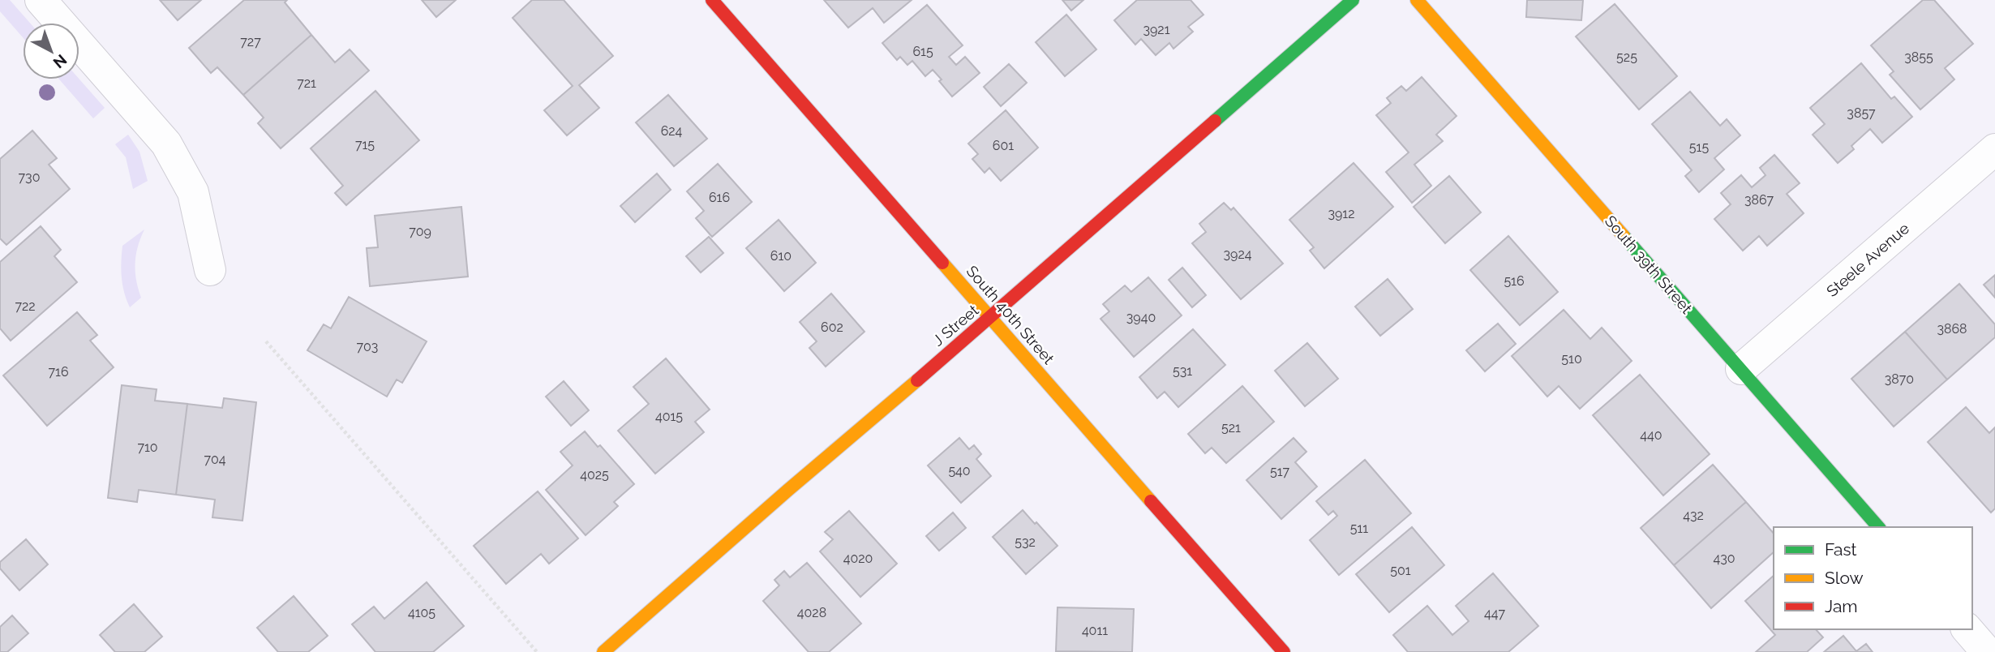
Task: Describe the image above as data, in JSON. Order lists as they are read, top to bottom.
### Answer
{
  "streets": {
    "street": [
      "Steele Avenue",
      "South 39th Street",
      "South 40th Street",
      "J Street"
    ]
  },
  "crossings": [
    ["Steele Avenue", "South 39th Street"],
    ["South 40th Street", "J Street"]
  ],
  "house_numbers": [
    "3921",
    "727",
    "615",
    "525",
    "3855",
    "721",
    "3857",
    "624",
    "715",
    "601",
    "515",
    "730",
    "616",
    "3867",
    "3912",
    "709",
    "3924",
    "610",
    "516",
    "722",
    "3940",
    "602",
    "3868",
    "703",
    "510",
    "531",
    "716",
    "3870",
    "4015",
    "521",
    "440",
    "710",
    "704",
    "540",
    "517",
    "4025",
    "432",
    "511",
    "532",
    "4020",
    "430",
    "501",
    "4105",
    "4028",
    "447",
    "4011"
  ],
  "legend": ["Fast", "Slow", "Jam"],
  "north": "bottom right"
}
